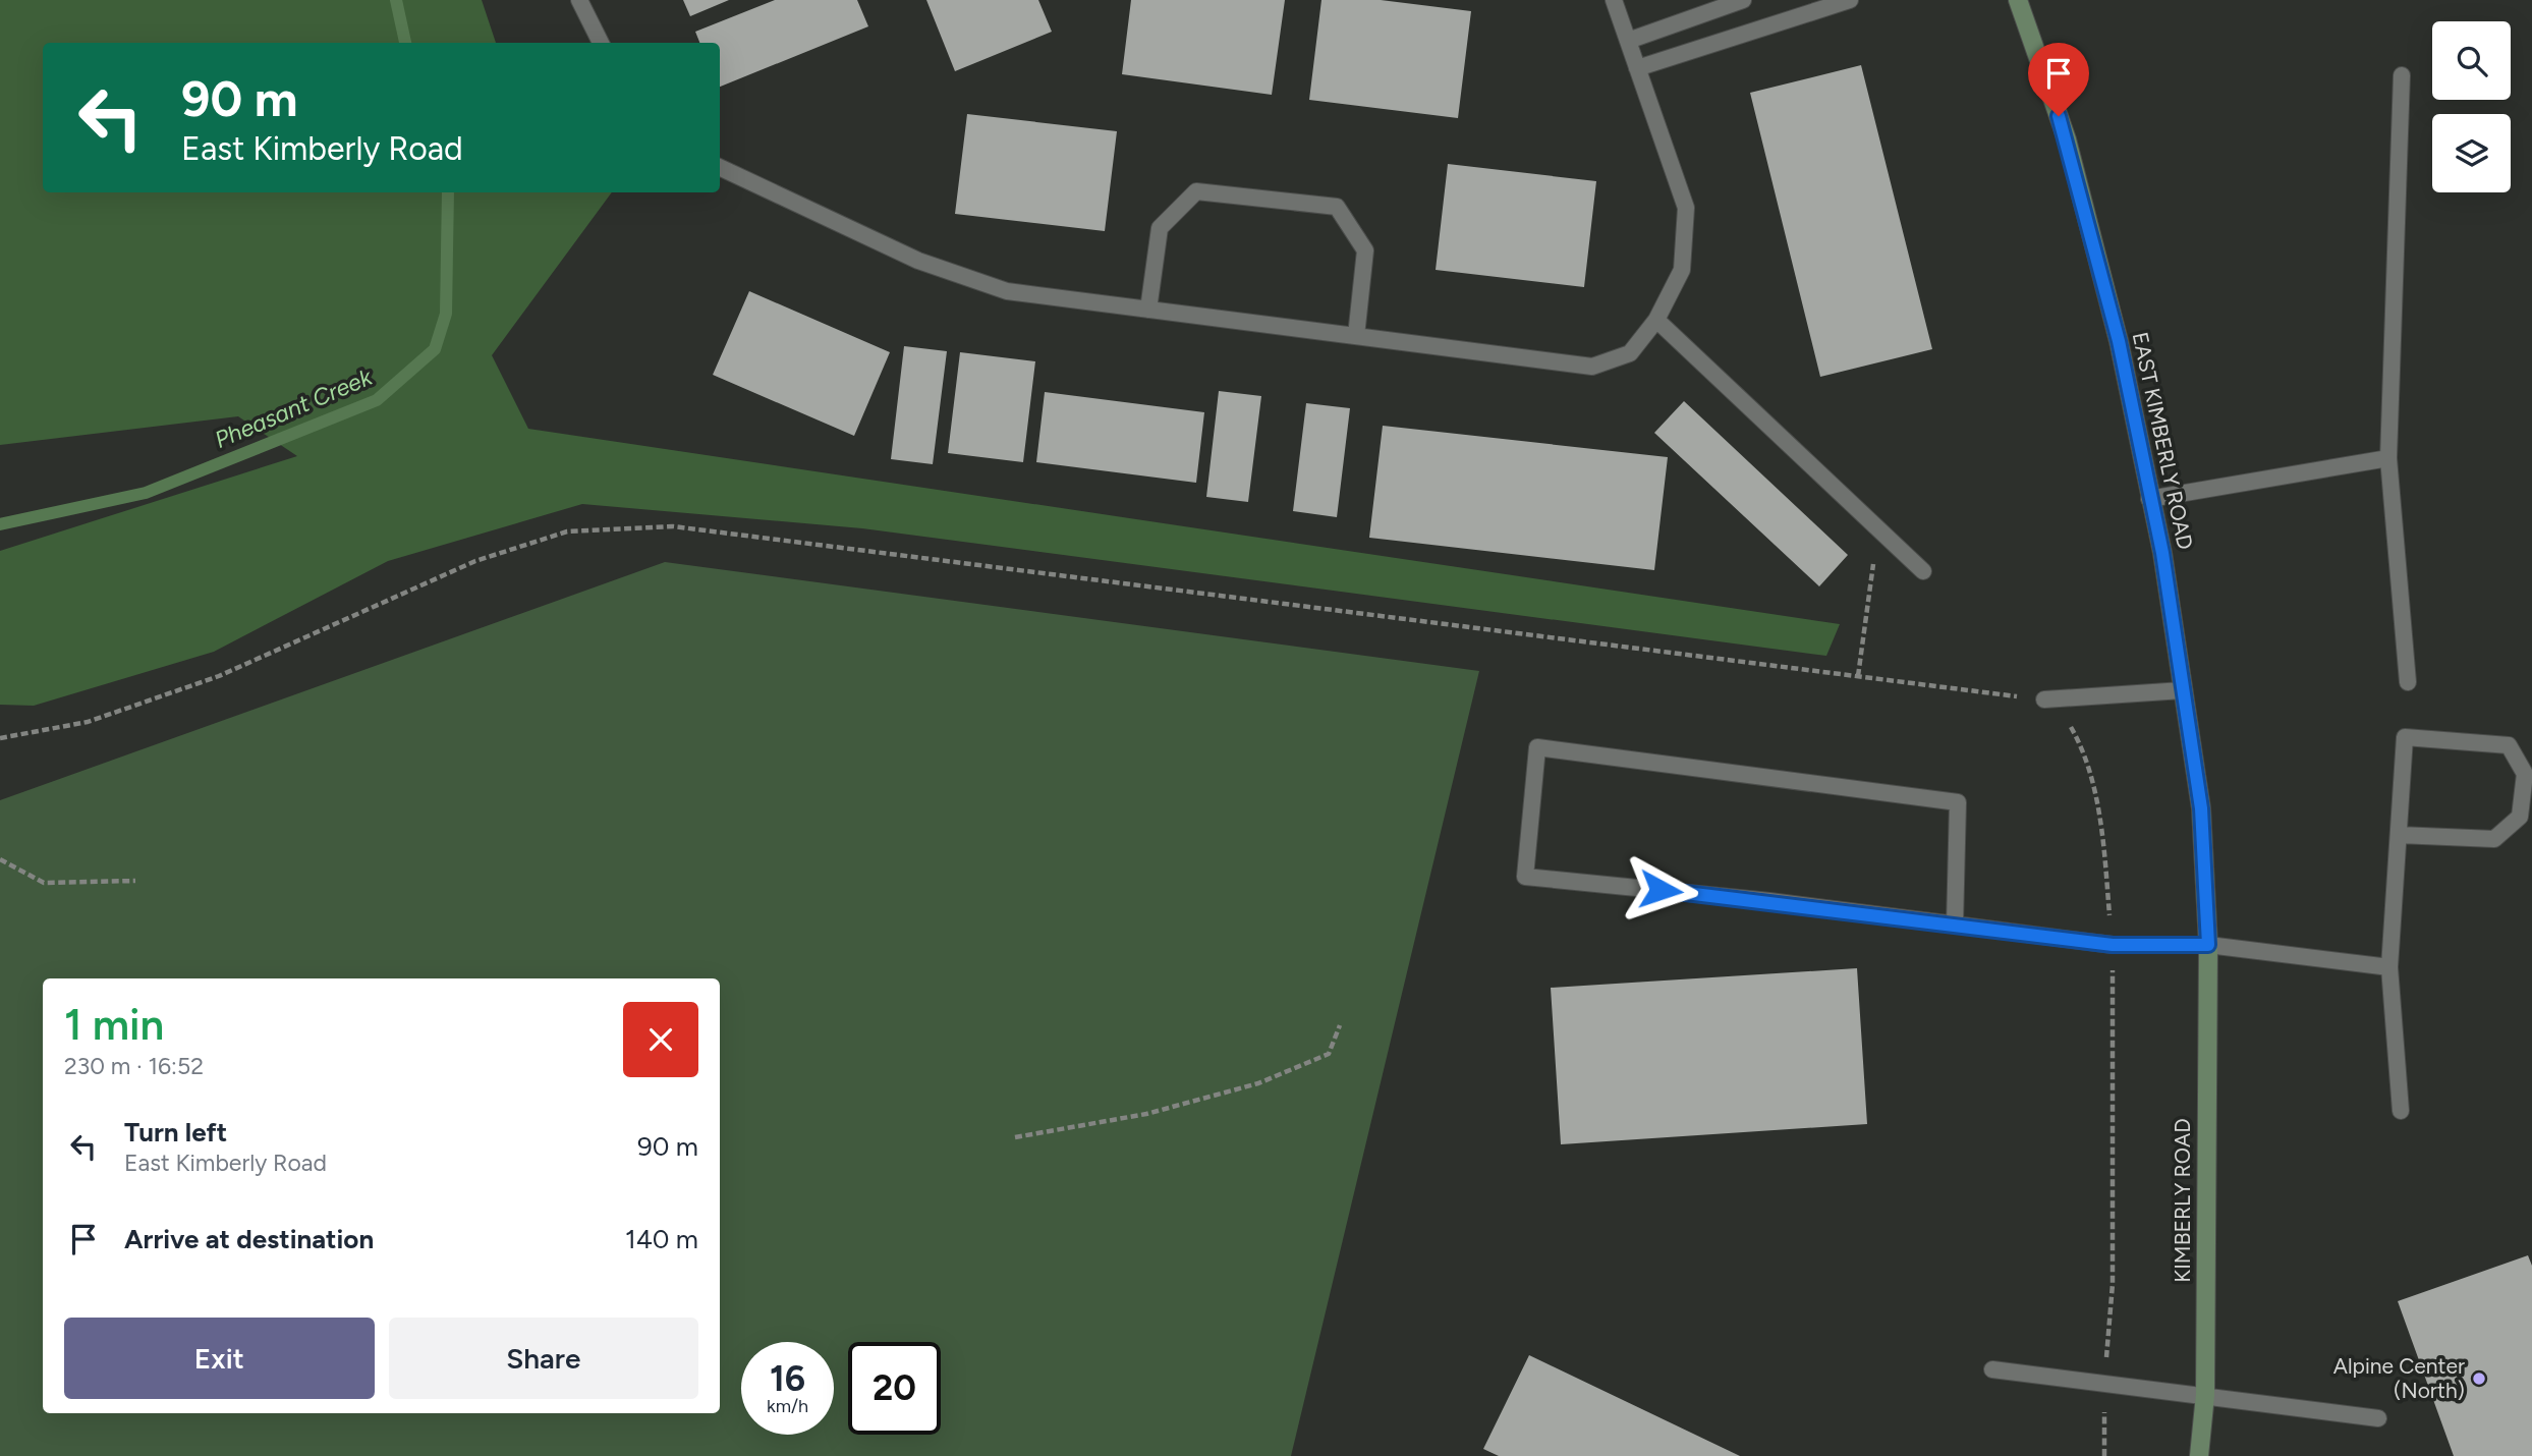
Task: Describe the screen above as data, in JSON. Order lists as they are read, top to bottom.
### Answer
{
  "streets": {
    "main road": ["EAST KIMBERLY ROAD", "KIMBERLY ROAD"]
  },
  "crossings": [
    ["EAST KIMBERLY ROAD", "KIMBERLY ROAD"]
  ],
  "water": ["Pheasant Creek"],
  "places": ["Alpine Center (North)"],
  "page": {
    "turn": ["90 m", "East Kimberly Road"],
    "heading": ["1 min", "230 m · 16:52"],
    "list": [
      {
        "name": "Turn left",
        "note": "East Kimberly Road",
        "value": "90 m"
      },
      {
        "name": "Arrive at destination",
        "value": "140 m"
      }
    ],
    "buttons": ["Exit", "Share"],
    "speed": "16 km/h",
    "limit": "20"
  }
}
